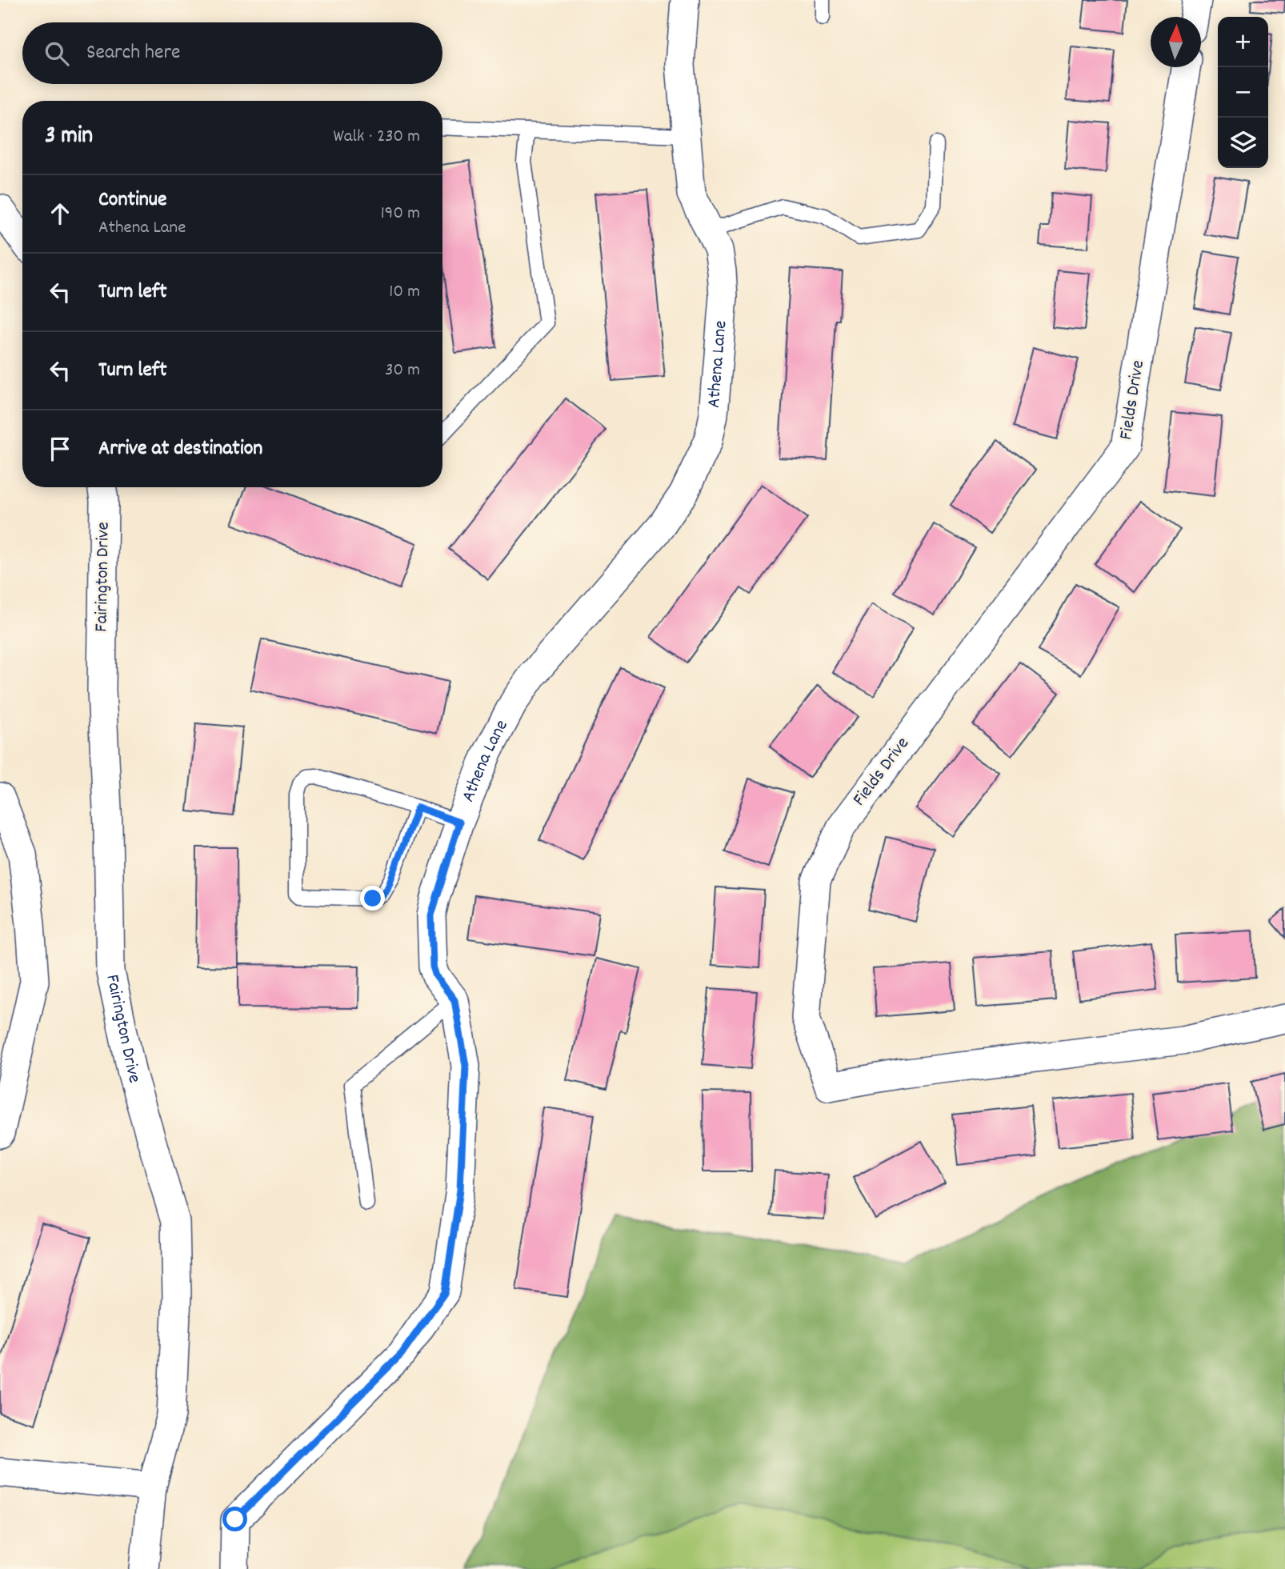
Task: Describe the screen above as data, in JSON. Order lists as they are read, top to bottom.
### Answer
{
  "streets": {
    "street": ["Athena Lane", "Fields Drive", "Fairington Drive"]
  },
  "north": "top",
  "page": {
    "map_buttons": ["+", "−"],
    "search": "Search here",
    "heading": ["3 min", "Walk · 230 m"],
    "list": [
      ["Continue", "Athena Lane", "190 m"],
      ["Turn left", "10 m"],
      ["Turn left", "30 m"],
      "Arrive at destination"
    ]
  }
}
